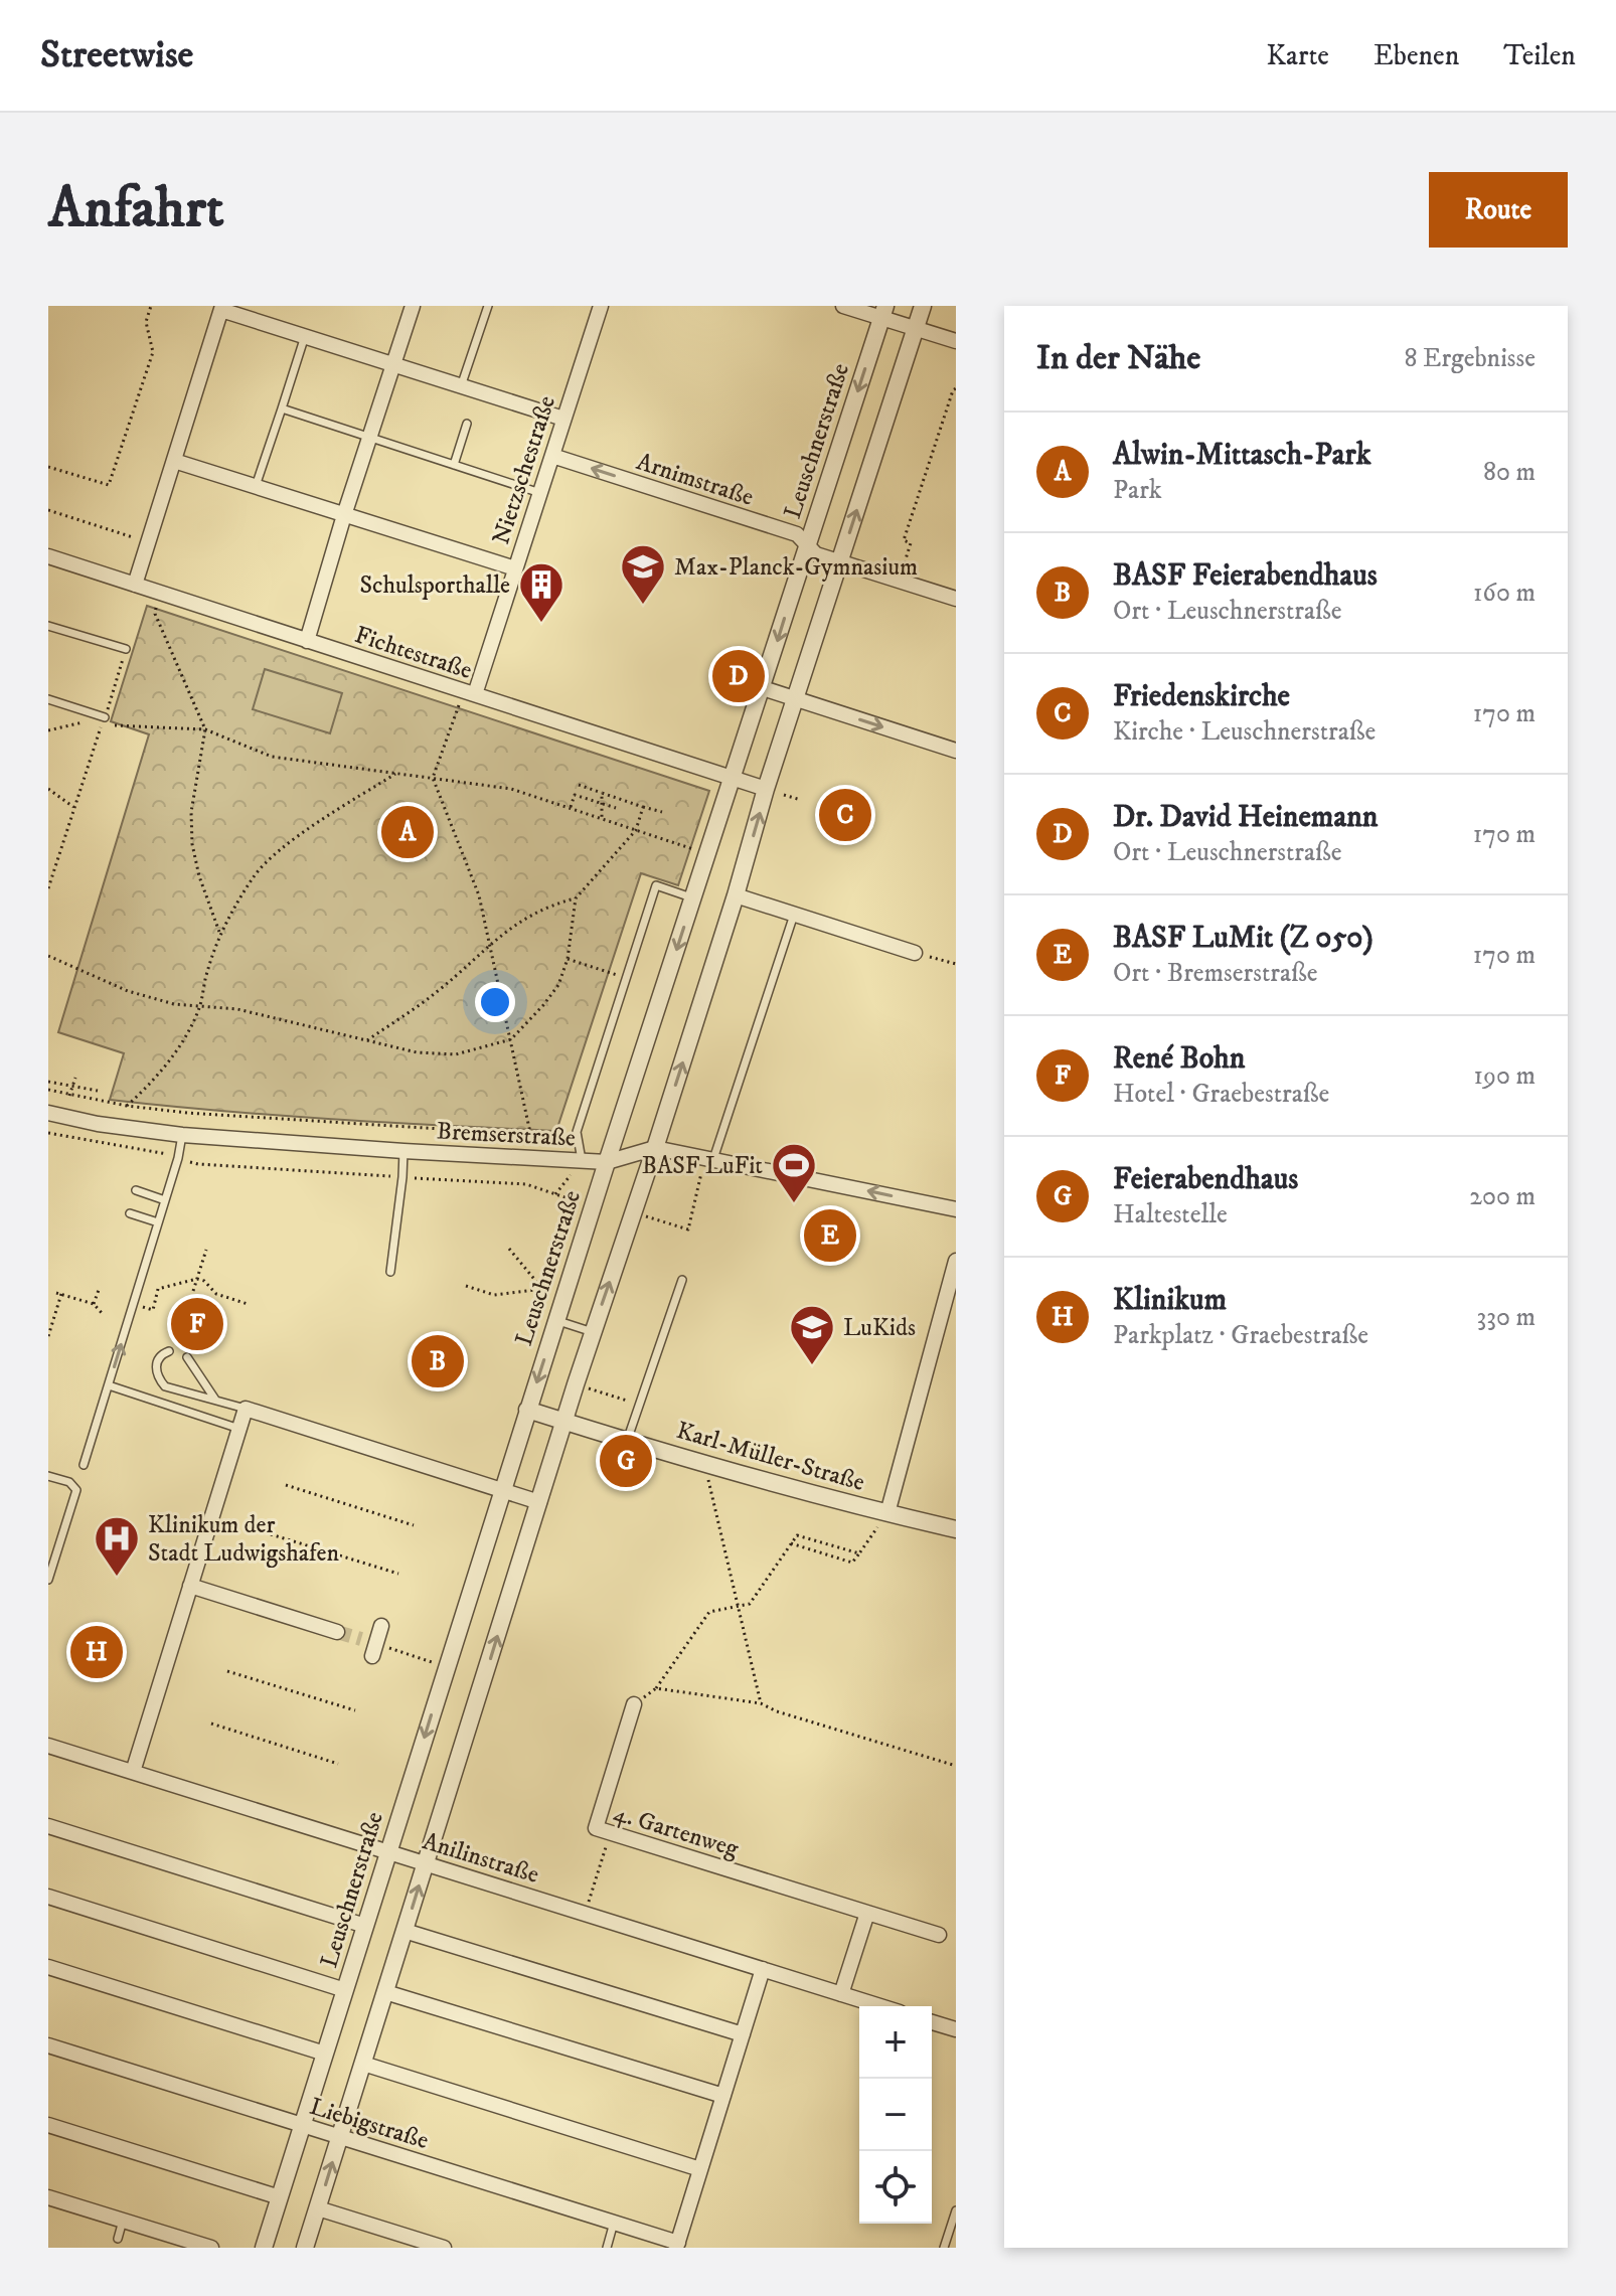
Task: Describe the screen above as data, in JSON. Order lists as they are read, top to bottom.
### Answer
{
  "streets": {
    "street": [
      "Leuschnerstraße",
      "Nietzschestraße",
      "Arnimstraße",
      "Fichtestraße",
      "Bremserstraße",
      "Karl-Müller-Straße",
      "4. Gartenweg",
      "Anilinstraße",
      "Liebigstraße"
    ]
  },
  "crossings": [
    ["Leuschnerstraße", "Arnimstraße"],
    ["Leuschnerstraße", "Fichtestraße"],
    ["Leuschnerstraße", "Bremserstraße"],
    ["Leuschnerstraße", "Karl-Müller-Straße"],
    ["Leuschnerstraße", "Anilinstraße"],
    ["Leuschnerstraße", "Liebigstraße"],
    ["Nietzschestraße", "Arnimstraße"],
    ["Nietzschestraße", "Fichtestraße"]
  ],
  "one_way": ["Arnimstraße"],
  "places": {
    "school or university": ["Max-Planck-Gymnasium", "LuKids"],
    "building": ["Schulsporthalle"],
    "sports": ["BASF LuFit"],
    "hospital": ["Klinikum der Stadt Ludwigshafen"]
  },
  "page": {
    "header": "Streetwise",
    "nav": ["Karte", "Ebenen", "Teilen"],
    "buttons": "Route",
    "title": "Anfahrt",
    "heading": ["In der Nähe", "8 Ergebnisse"],
    "list": [
      {
        "mark": "A",
        "name": "Alwin-Mittasch-Park",
        "note": "Park",
        "value": "80 m"
      },
      {
        "mark": "B",
        "name": "BASF Feierabendhaus",
        "note": "Ort · Leuschnerstraße",
        "value": "160 m"
      },
      {
        "mark": "C",
        "name": "Friedenskirche",
        "note": "Kirche · Leuschnerstraße",
        "value": "170 m"
      },
      {
        "mark": "D",
        "name": "Dr. David Heinemann",
        "note": "Ort · Leuschnerstraße",
        "value": "170 m"
      },
      {
        "mark": "E",
        "name": "BASF LuMit (Z 050)",
        "note": "Ort · Bremserstraße",
        "value": "170 m"
      },
      {
        "mark": "F",
        "name": "René Bohn",
        "note": "Hotel · Graebestraße",
        "value": "190 m"
      },
      {
        "mark": "G",
        "name": "Feierabendhaus",
        "note": "Haltestelle",
        "value": "200 m"
      },
      {
        "mark": "H",
        "name": "Klinikum",
        "note": "Parkplatz · Graebestraße",
        "value": "330 m"
      }
    ],
    "pins": [
      "D",
      "C",
      "A",
      "E",
      "F",
      "B",
      "G",
      "H"
    ],
    "map_buttons": ["+", "−"]
  }
}
